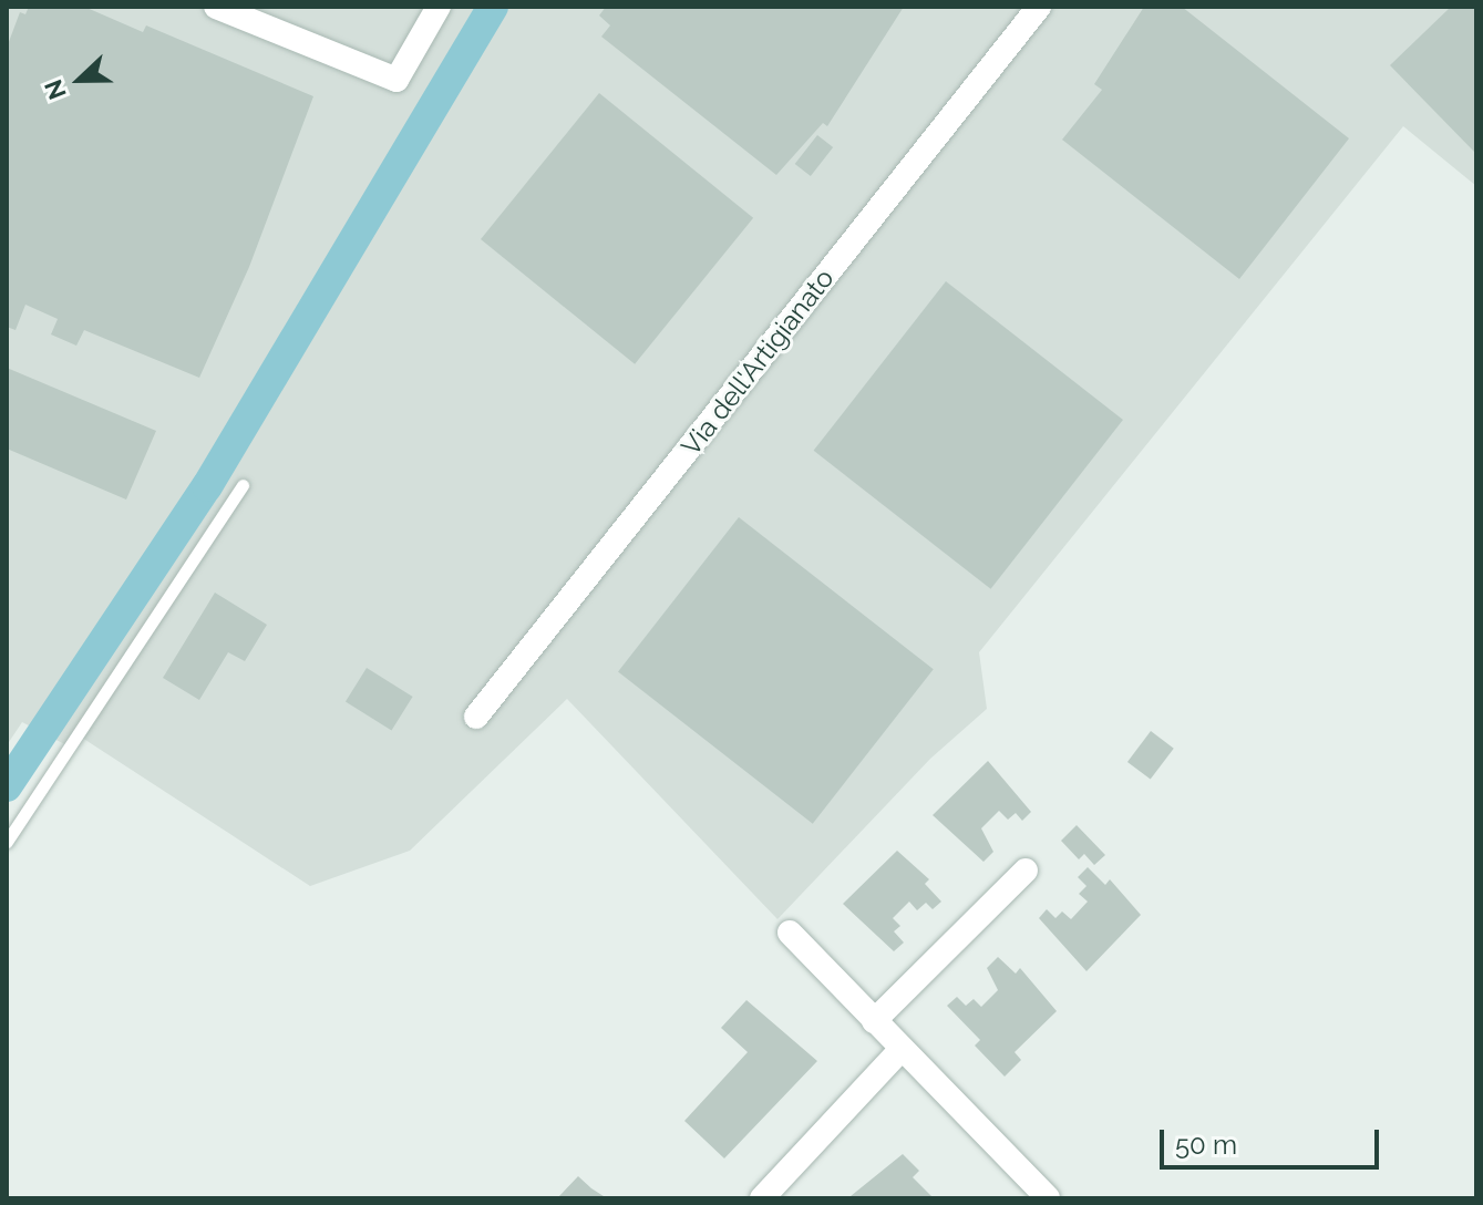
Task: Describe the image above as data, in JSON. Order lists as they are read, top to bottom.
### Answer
{
  "streets": {
    "street": ["Via dell'Artigianato"]
  },
  "scale_bar": "50 m",
  "north": "left"
}
